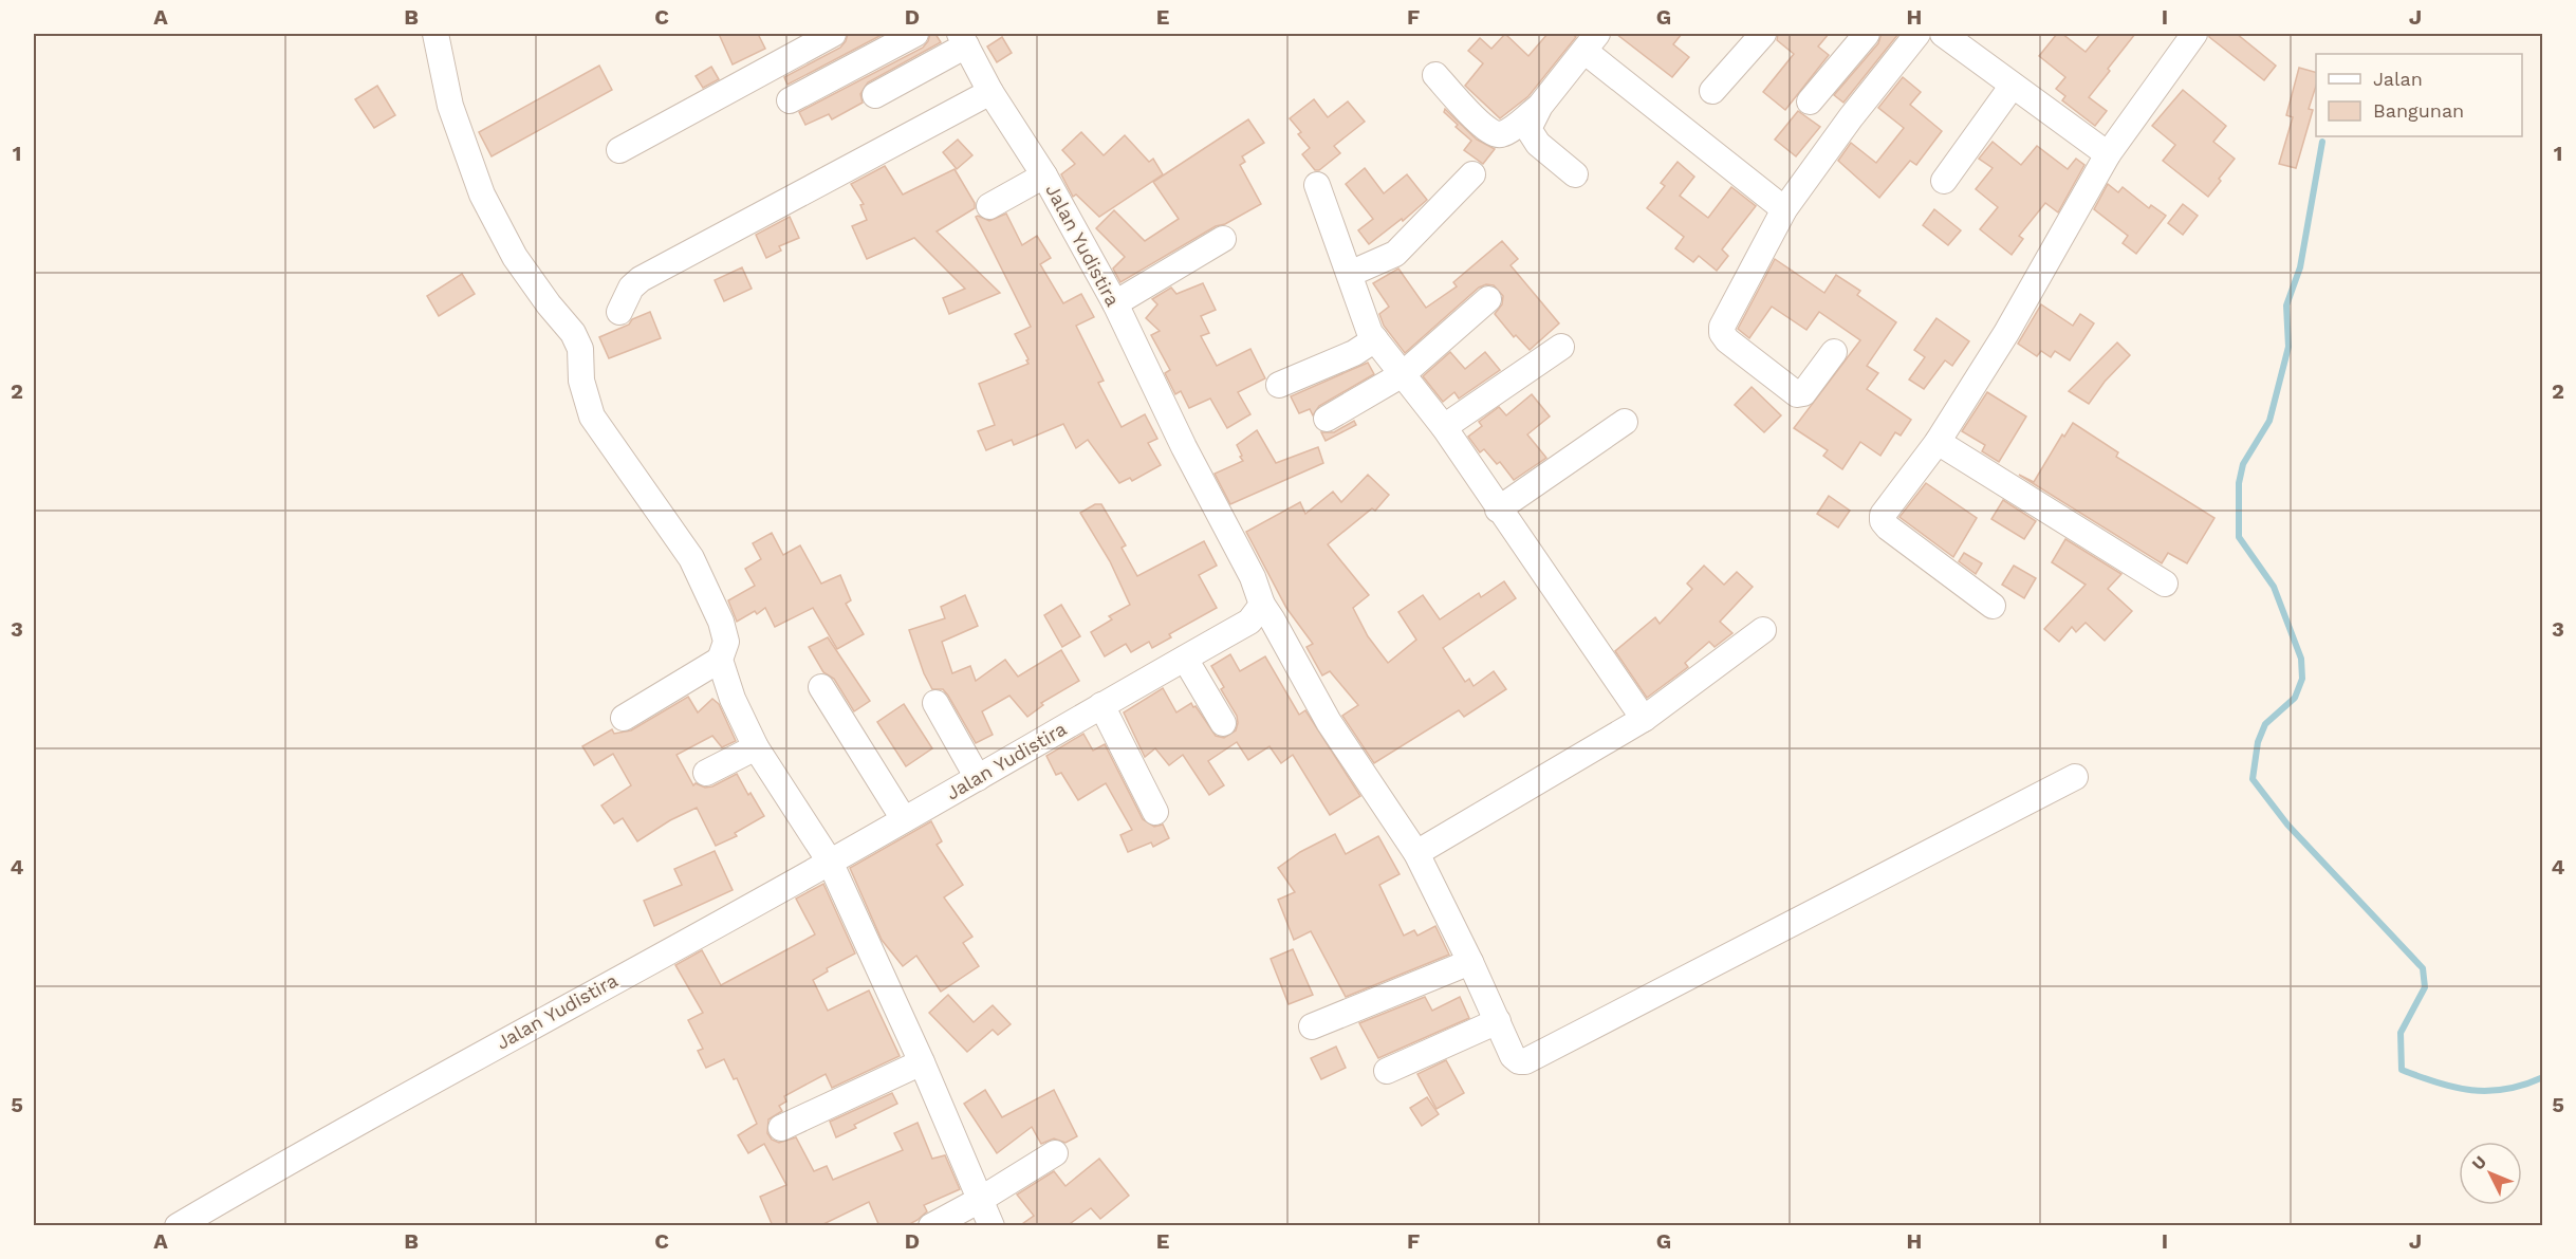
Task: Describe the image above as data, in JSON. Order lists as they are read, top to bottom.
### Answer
{
  "streets": {
    "street": ["Jalan Yudistira"]
  },
  "legend": ["Jalan", "Bangunan"],
  "north": "top left",
  "grid": {
    "columns": [
      "A",
      "B",
      "C",
      "D",
      "E",
      "F",
      "G",
      "H",
      "I",
      "J"
    ],
    "rows": [
      "1",
      "2",
      "3",
      "4",
      "5"
    ]
  }
}
